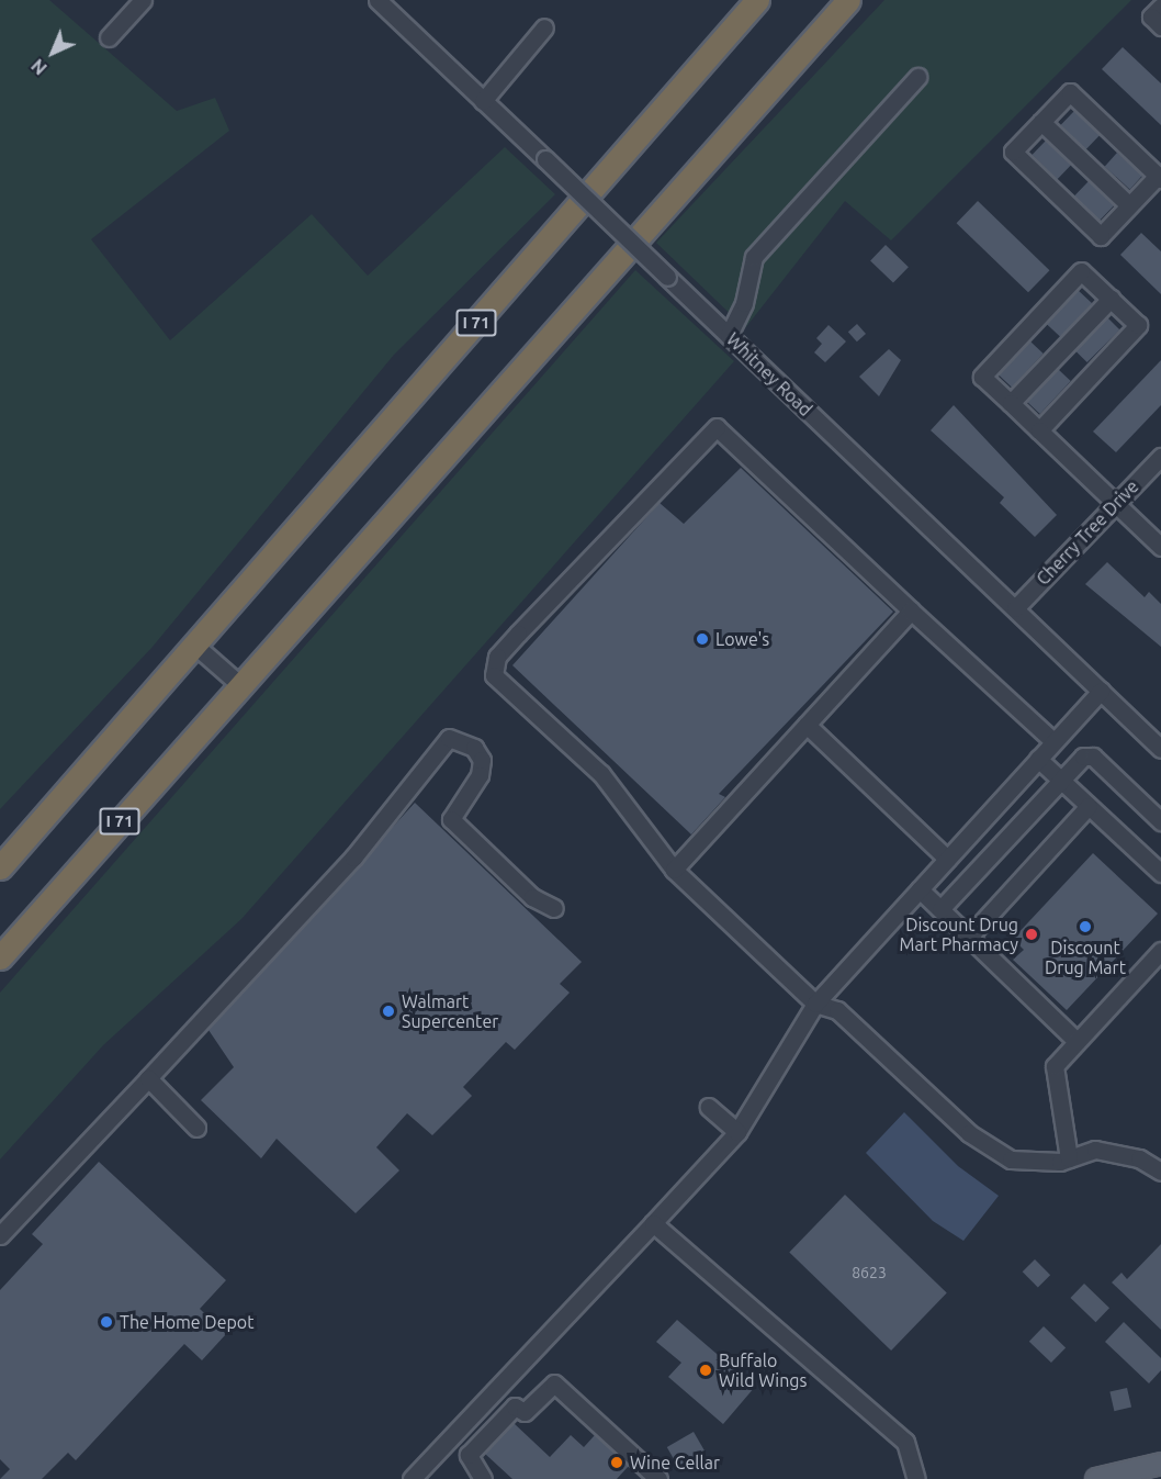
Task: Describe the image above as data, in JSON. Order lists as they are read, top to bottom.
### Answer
{
  "streets": {
    "highway": ["I 71"],
    "street": ["Whitney Road", "Cherry Tree Drive"]
  },
  "crossings": [
    ["Whitney Road", "Cherry Tree Drive"]
  ],
  "places": [
    "Lowe's",
    "Discount Drug Mart",
    "Discount Drug Mart Pharmacy",
    "Walmart Supercenter",
    "The Home Depot",
    "Buffalo Wild Wings",
    "Wine Cellar"
  ],
  "house_numbers": ["8623"],
  "north": "bottom left"
}
